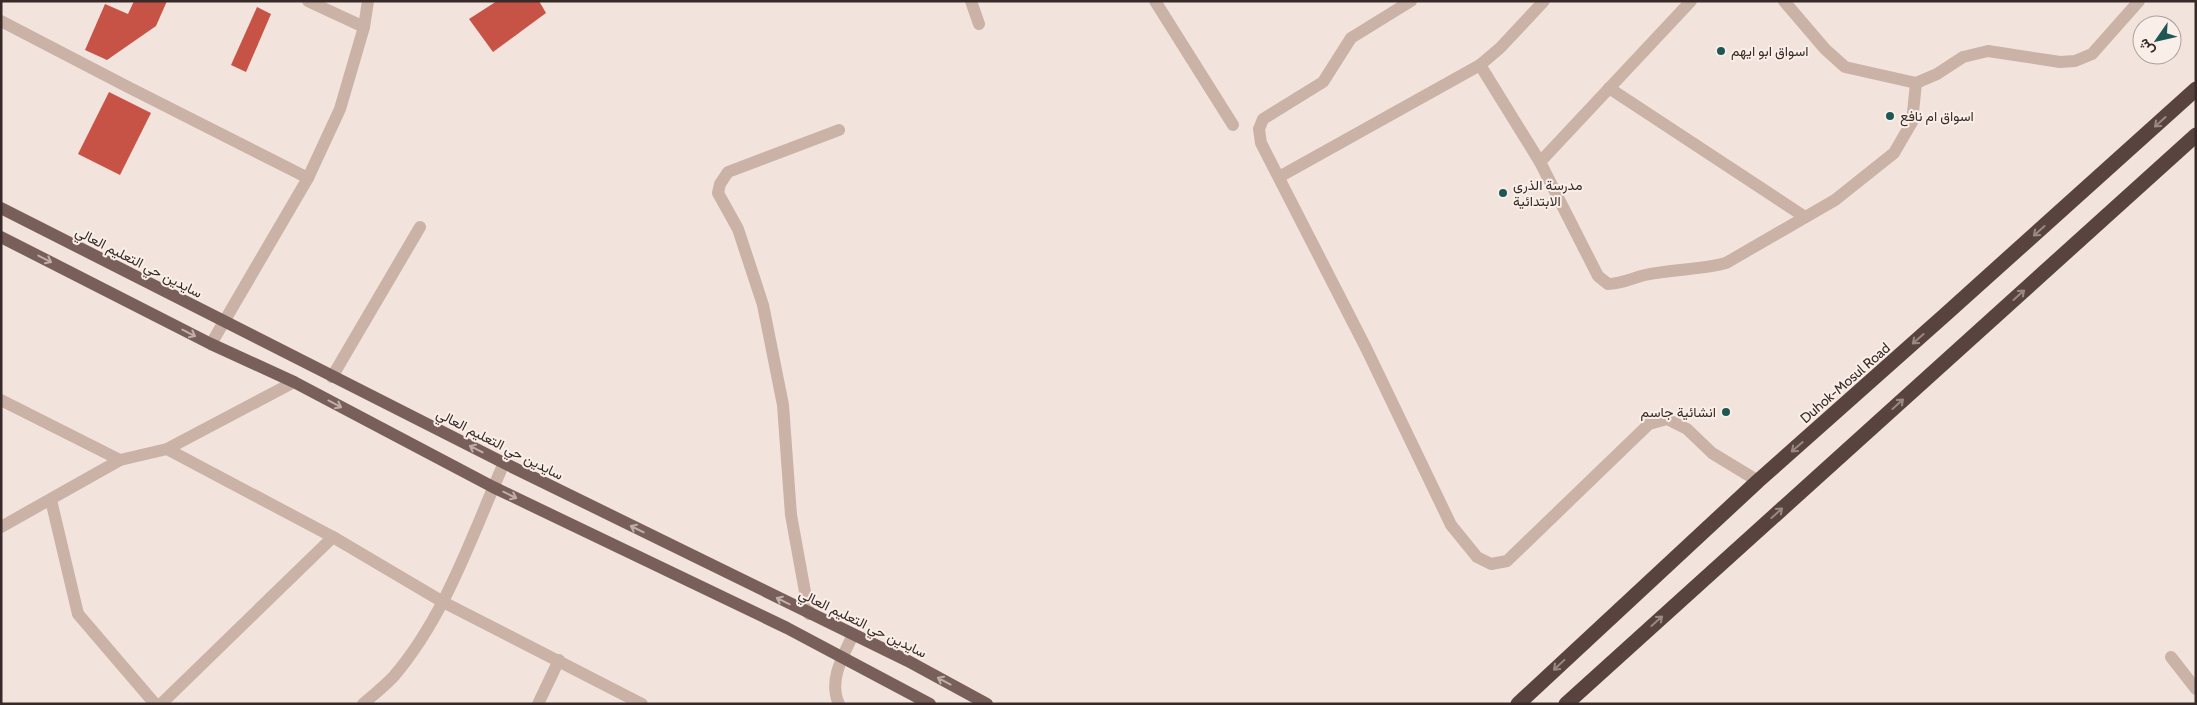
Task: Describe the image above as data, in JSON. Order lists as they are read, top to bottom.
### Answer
{
  "streets": {
    "highway": ["Duhok-Mosul Road"],
    "main road": ["سايدين حي التعليم العالي"]
  },
  "places": [
    "اسواق ابو ايهم",
    "اسواق ام نافع",
    "مدرسة الذرى الابتدائية",
    "انشائية جاسم"
  ],
  "north": "bottom left"
}
